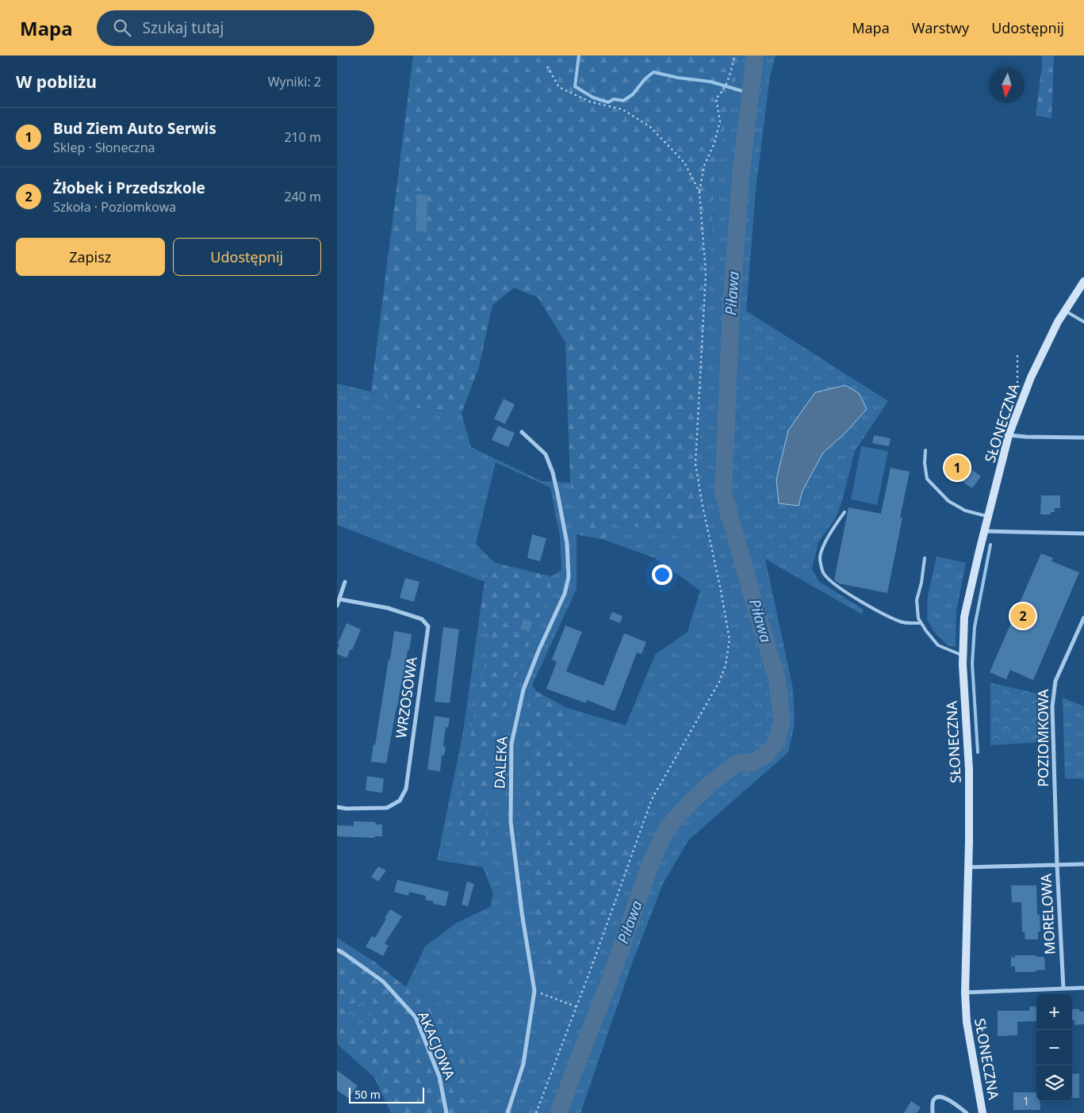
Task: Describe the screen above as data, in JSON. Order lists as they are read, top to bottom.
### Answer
{
  "streets": {
    "street": [
      "SŁONECZNA",
      "WRZOSOWA",
      "POZIOMKOWA",
      "DALEKA",
      "MORELOWA",
      "AKACJOWA"
    ]
  },
  "crossings": [
    ["POZIOMKOWA", "MORELOWA"]
  ],
  "water": ["Piława"],
  "house_numbers": ["1"],
  "scale_bar": "50 m",
  "north": "bottom",
  "page": {
    "header": "Mapa",
    "search": "Szukaj tutaj",
    "nav": ["Mapa", "Warstwy", "Udostępnij"],
    "heading": ["W pobliżu", "Wyniki: 2"],
    "list": [
      {
        "mark": "1",
        "name": "Bud Ziem Auto Serwis",
        "note": "Sklep · Słoneczna",
        "value": "210 m"
      },
      {
        "mark": "2",
        "name": "Żłobek i Przedszkole",
        "note": "Szkoła · Poziomkowa",
        "value": "240 m"
      }
    ],
    "buttons": ["Zapisz", "Udostępnij"],
    "pins": ["1", "2"],
    "map_buttons": ["+", "−"],
    "scale": "50 m"
  }
}
